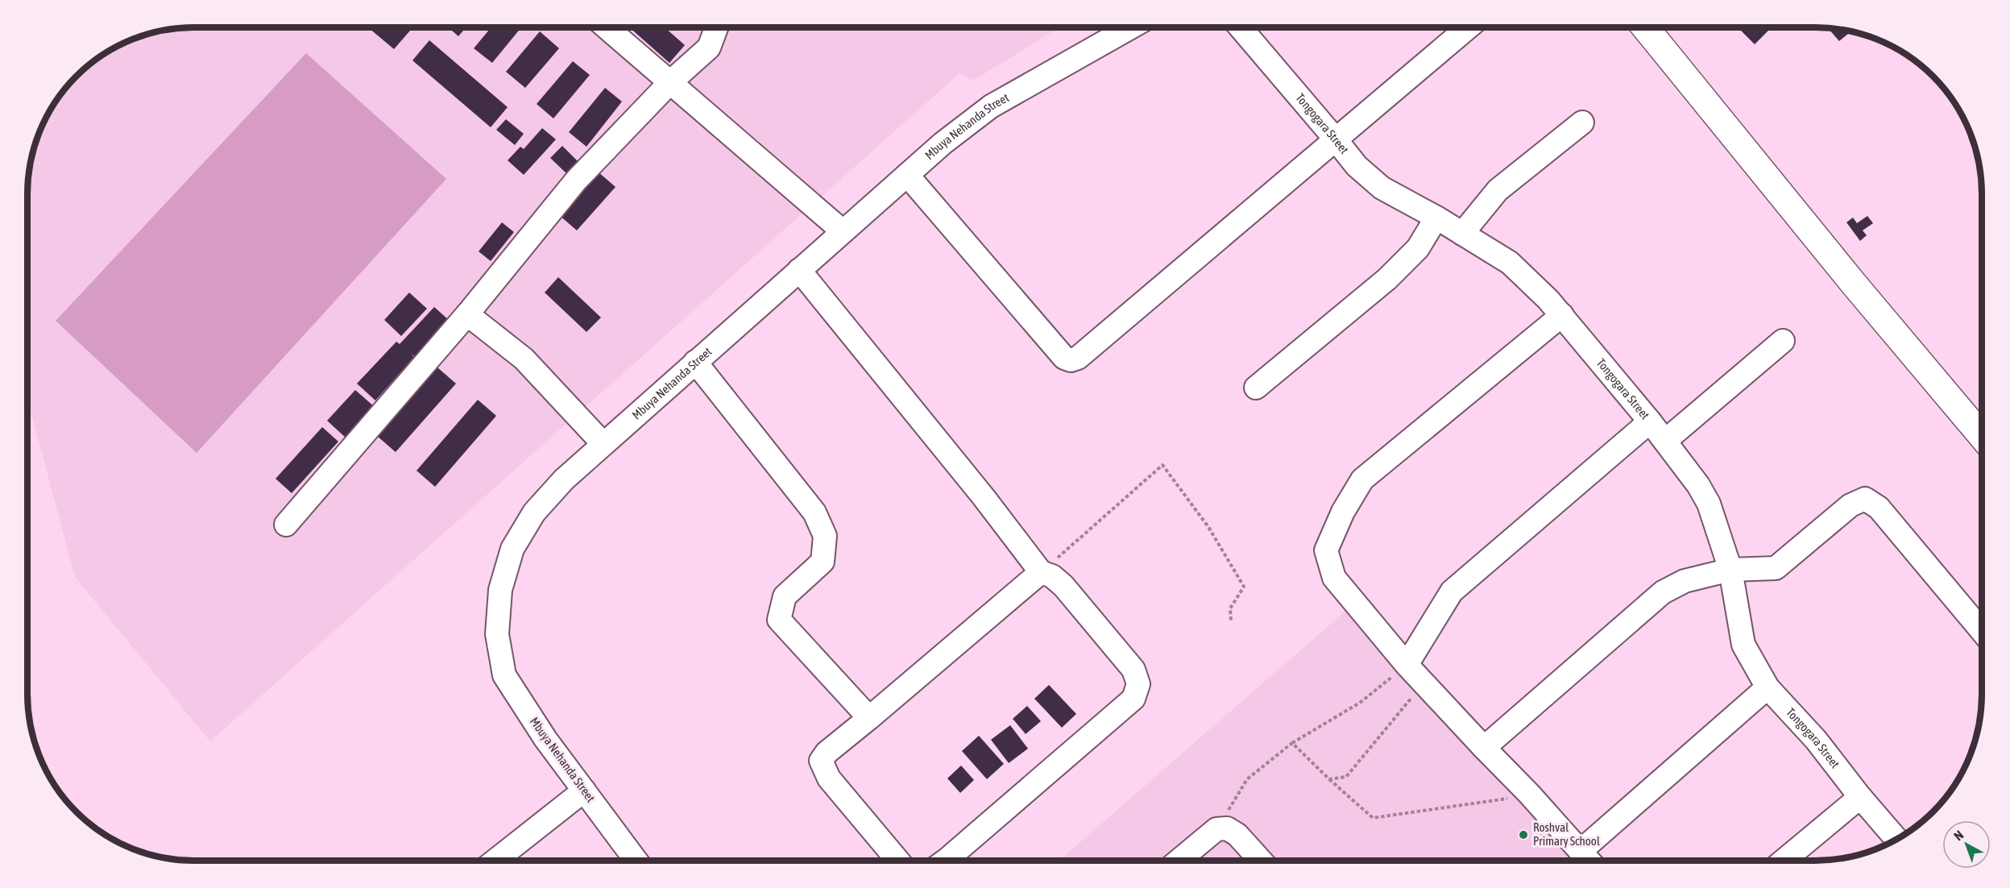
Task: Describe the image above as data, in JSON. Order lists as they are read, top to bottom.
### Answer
{
  "streets": {
    "street": ["Tongogara Street", "Mbuya Nehanda Street"]
  },
  "places": ["Roshval Primary School"],
  "north": "top left"
}
